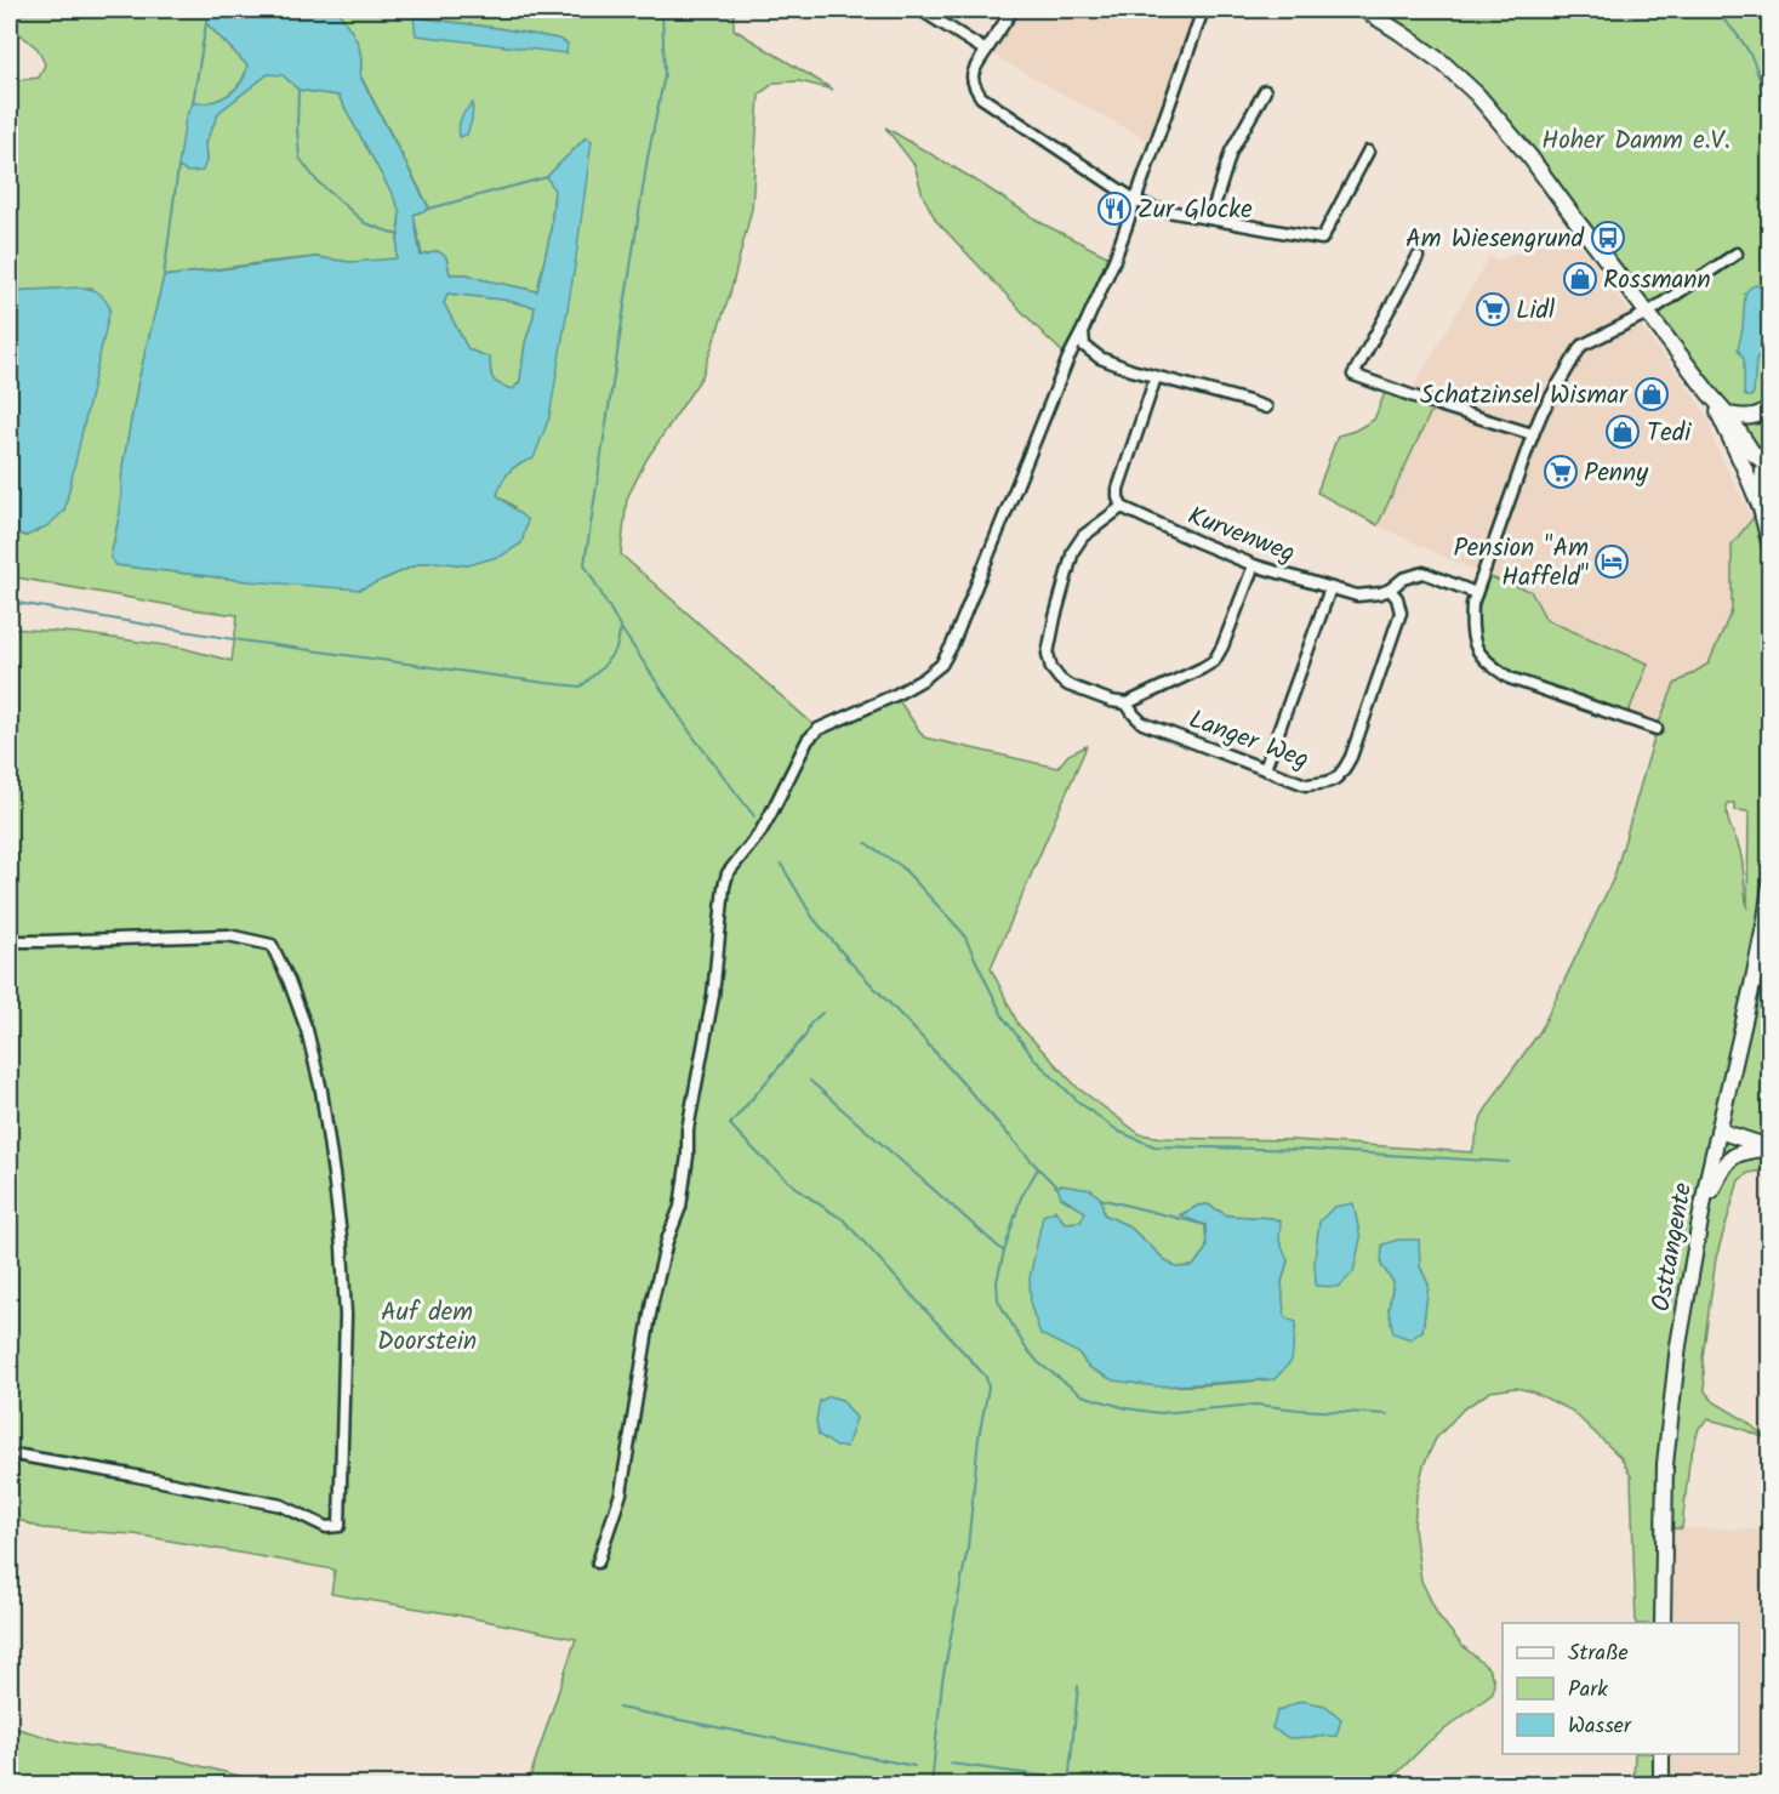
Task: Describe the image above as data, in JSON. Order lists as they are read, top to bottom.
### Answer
{
  "streets": {
    "main road": ["Osttangente"],
    "street": ["Kurvenweg", "Langer Weg"]
  },
  "crossings": [
    ["Kurvenweg", "Langer Weg"]
  ],
  "parks": ["Hoher Damm e.V.", "Auf dem Doorstein"],
  "places": {
    "restaurant": ["Zur Glocke"],
    "bus stop": ["Am Wiesengrund"],
    "shop": ["Rossmann", "Schatzinsel Wismar", "Tedi"],
    "supermarket": ["Lidl", "Penny"],
    "hotel": ["Pension \"Am Haffeld\""]
  },
  "legend": ["Straße", "Park", "Wasser"]
}
